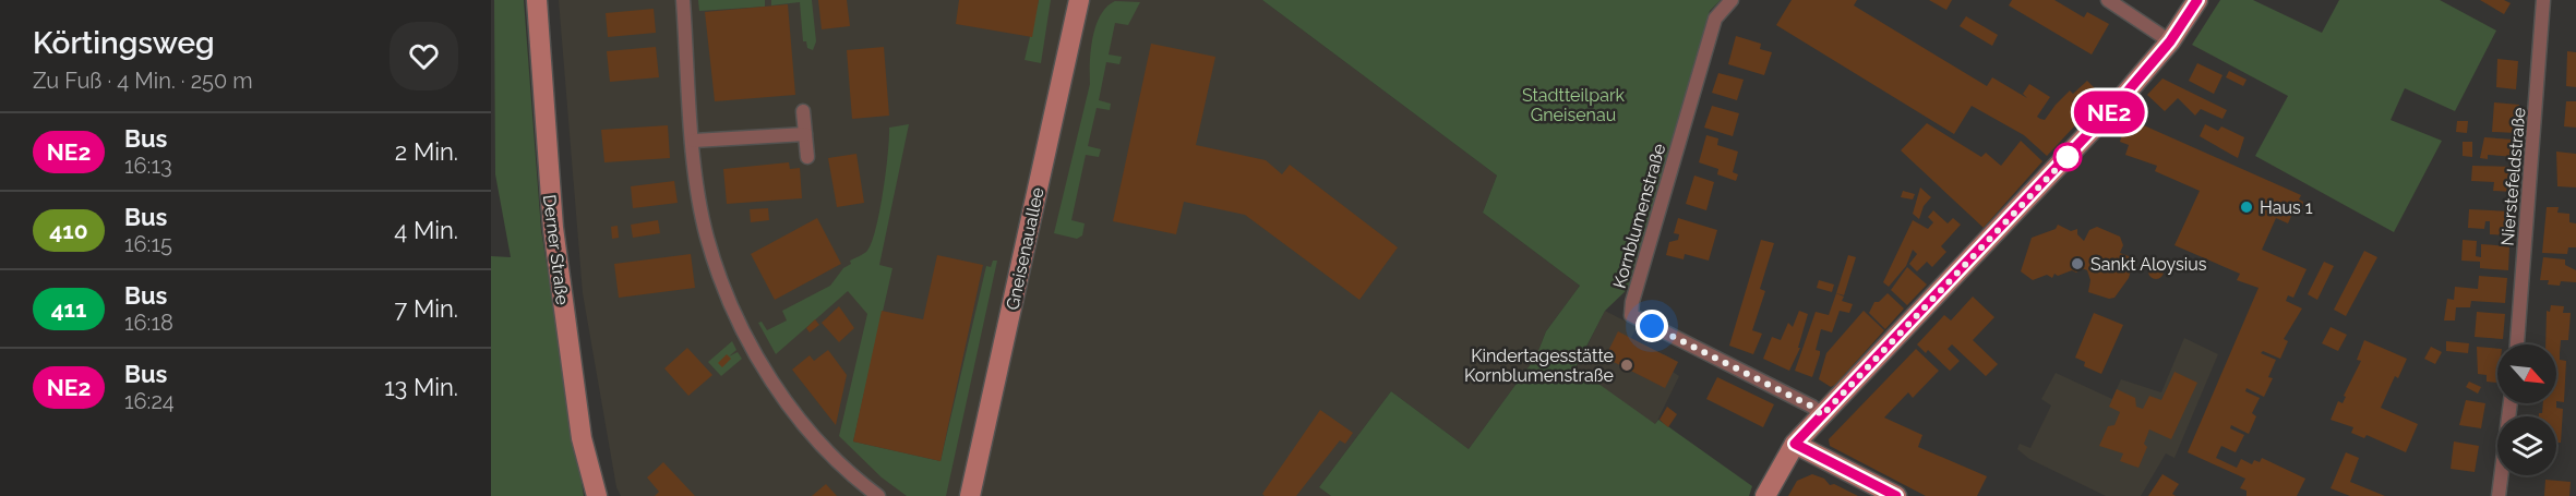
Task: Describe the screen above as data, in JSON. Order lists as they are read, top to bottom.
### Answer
{
  "streets": {
    "main road": ["Gneisenauallee", "Derner Straße"],
    "street": ["Nierstefeldstraße", "Kornblumenstraße"]
  },
  "parks": ["Stadtteilpark Gneisenau"],
  "places": ["Haus 1", "Sankt Aloysius", "Kindertagesstätte Kornblumenstraße"],
  "lines": ["bus line NE2"],
  "north": "bottom right",
  "page": {
    "heading": ["Körtingsweg", "Zu Fuß · 4 Min. · 250 m"],
    "on_map": "NE2",
    "list": [
      {
        "mark": "NE2",
        "name": "Bus",
        "note": "16:13",
        "value": "2 Min."
      },
      {
        "mark": "410",
        "name": "Bus",
        "note": "16:15",
        "value": "4 Min."
      },
      {
        "mark": "411",
        "name": "Bus",
        "note": "16:18",
        "value": "7 Min."
      },
      {
        "mark": "NE2",
        "name": "Bus",
        "note": "16:24",
        "value": "13 Min."
      }
    ]
  }
}
